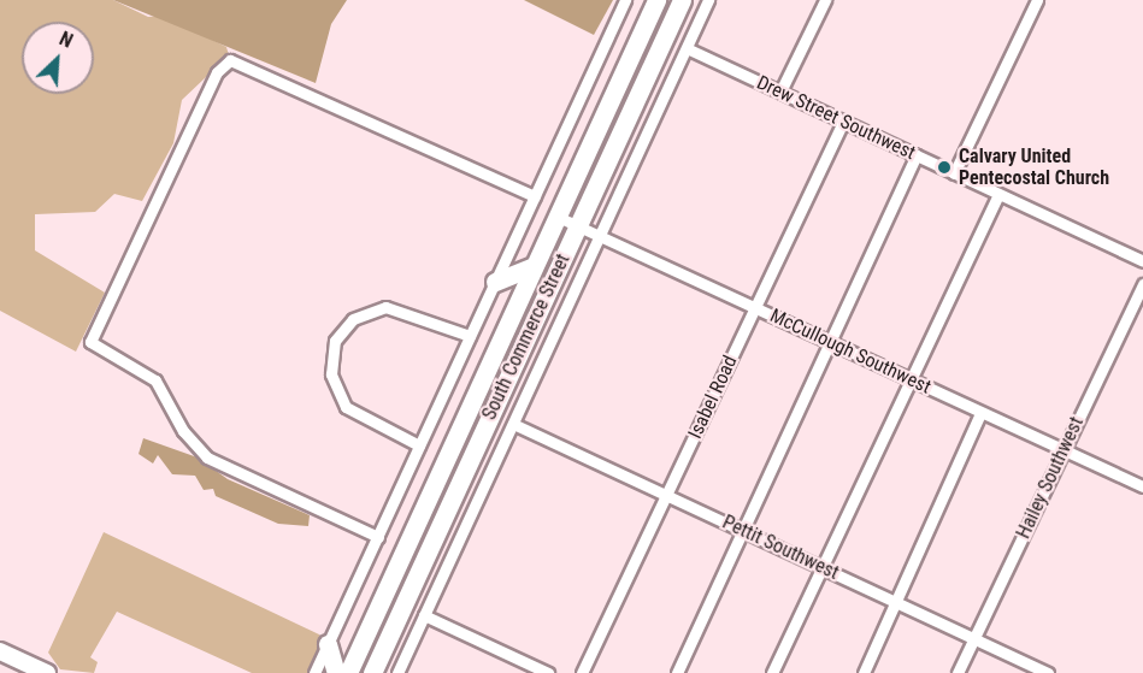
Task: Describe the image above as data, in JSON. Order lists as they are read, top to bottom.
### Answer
{
  "streets": {
    "main road": ["South Commerce Street"],
    "street": [
      "Drew Street Southwest",
      "McCullough Southwest",
      "Isabel Road",
      "Hailey Southwest",
      "Pettit Southwest"
    ]
  },
  "crossings": [
    ["Drew Street Southwest", "Isabel Road"],
    ["South Commerce Street", "McCullough Southwest"],
    ["McCullough Southwest", "Isabel Road"],
    ["McCullough Southwest", "Hailey Southwest"],
    ["Isabel Road", "Pettit Southwest"],
    ["Hailey Southwest", "Pettit Southwest"]
  ],
  "places": ["Calvary United Pentecostal Church"],
  "north": "top right"
}
